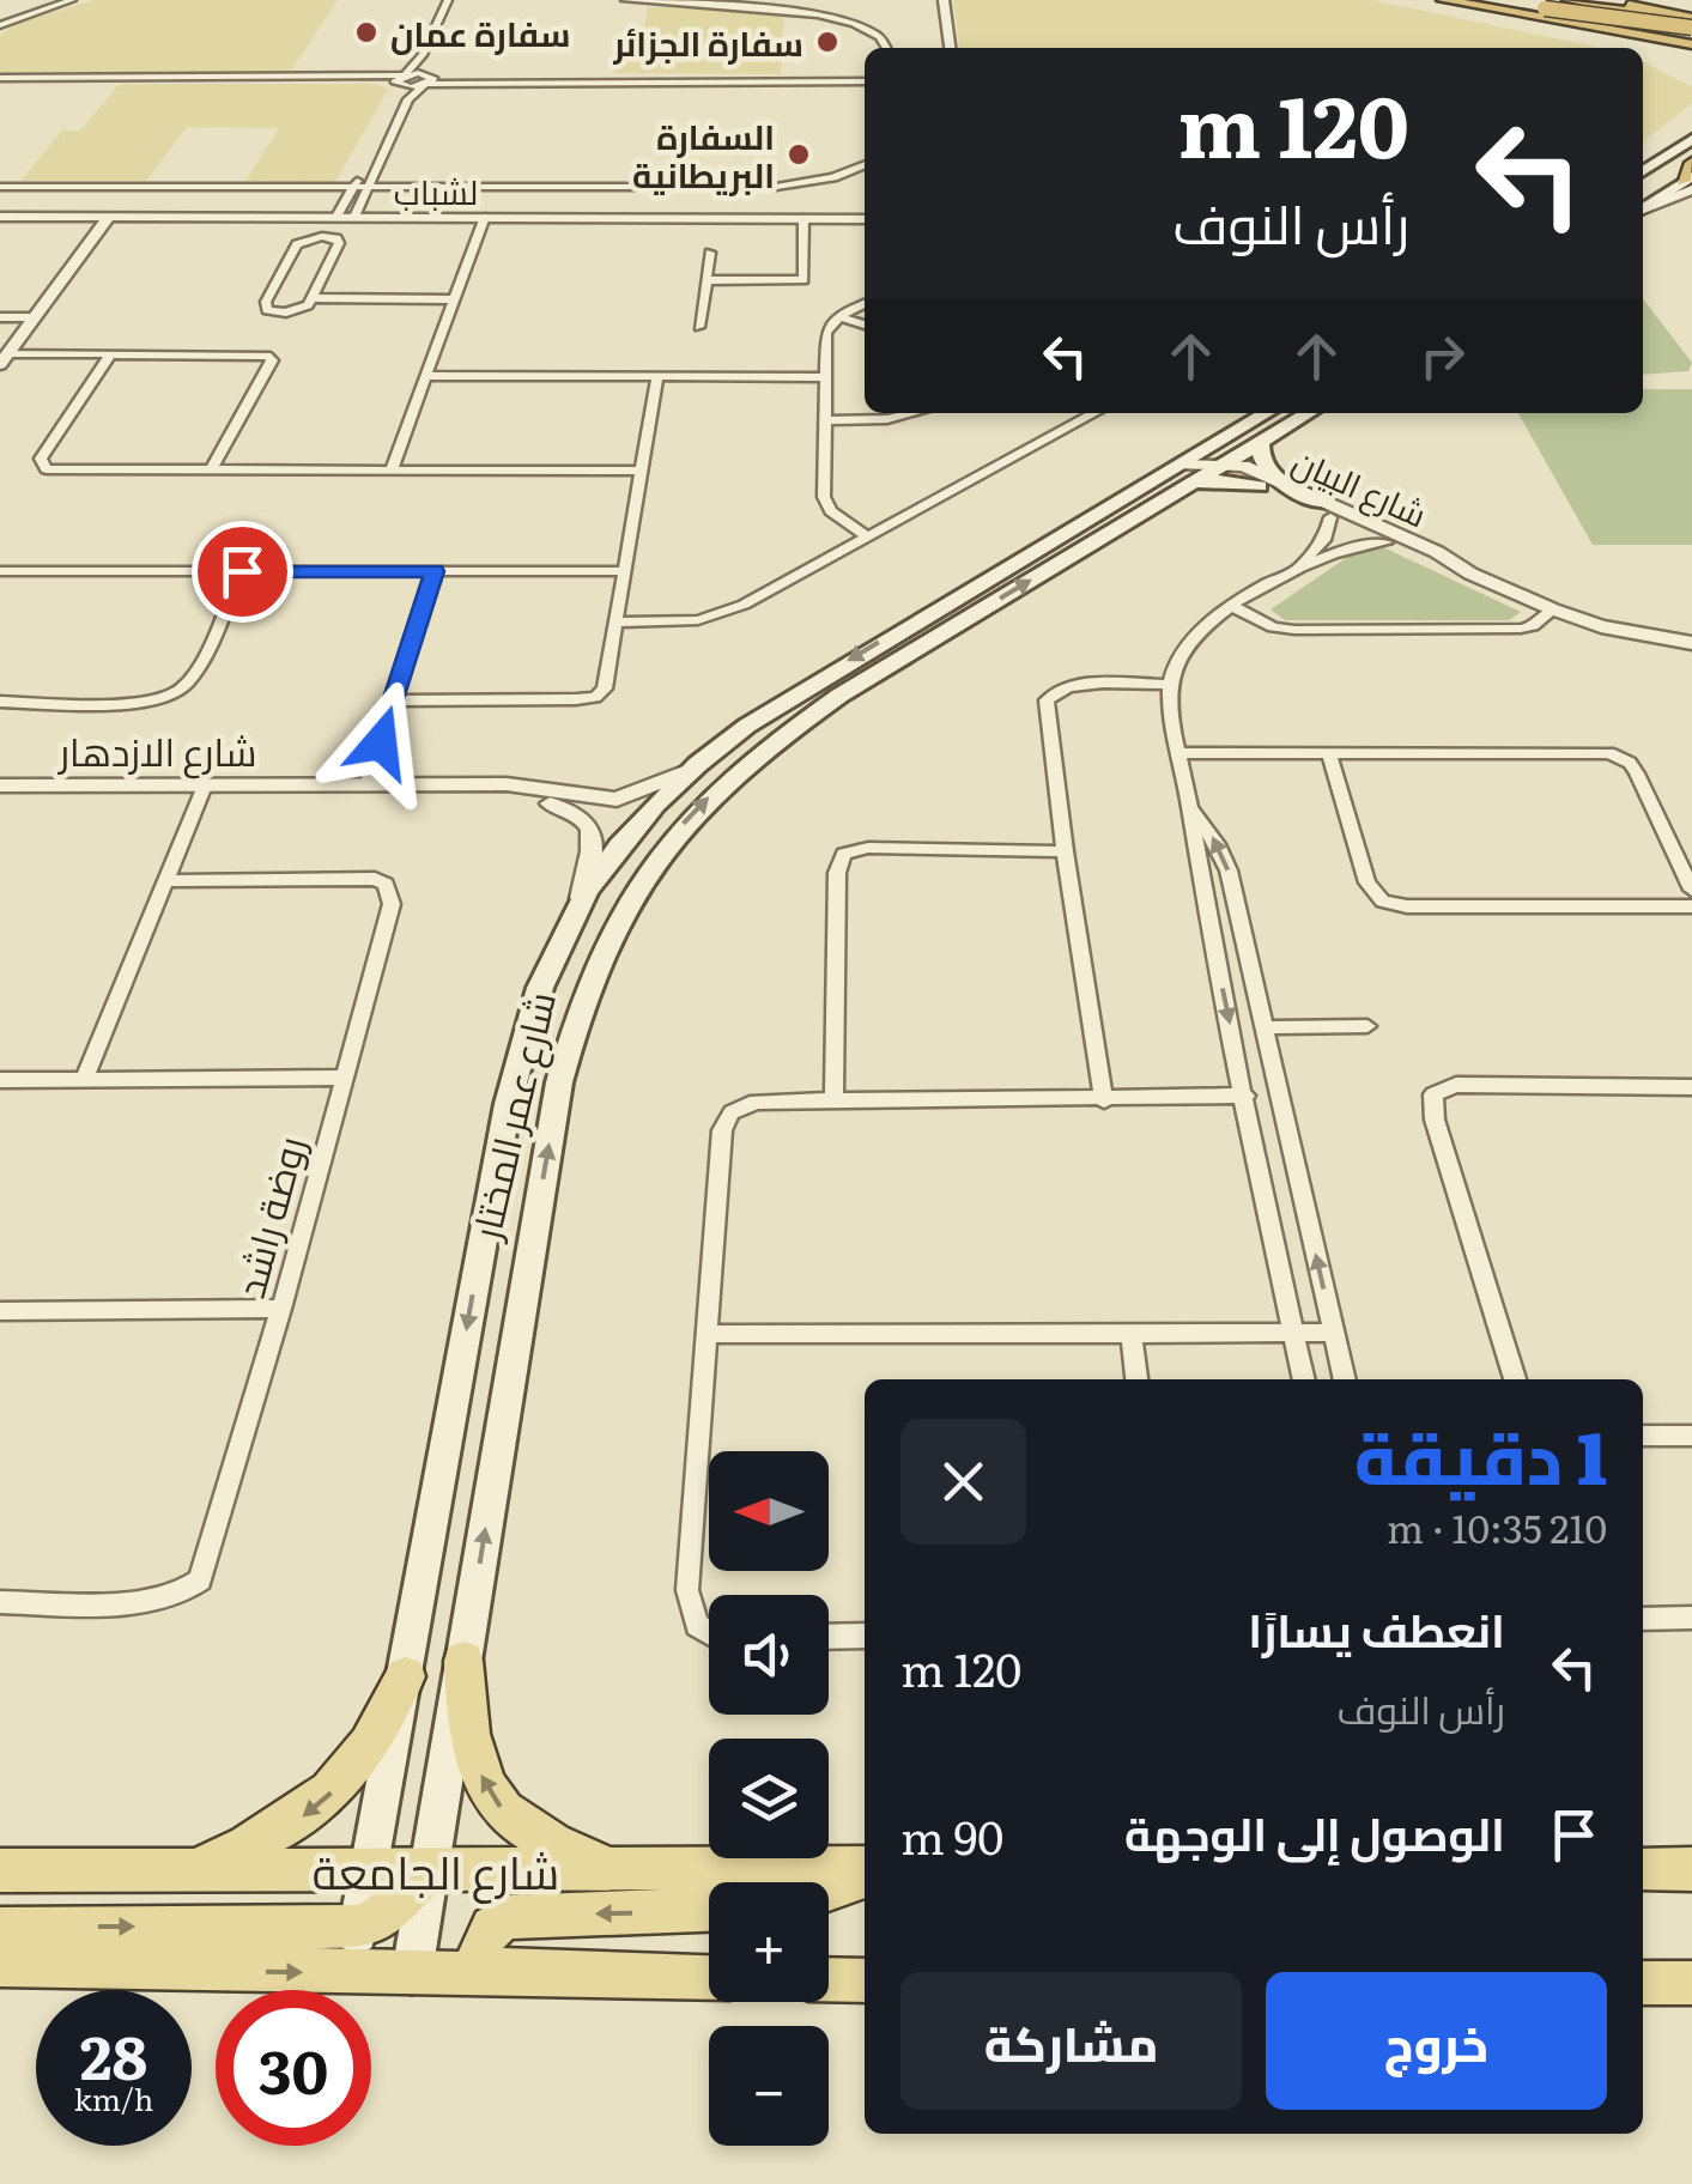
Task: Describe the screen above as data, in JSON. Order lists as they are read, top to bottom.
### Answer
{
  "streets": {
    "main road": ["شارع عمر المختار", "شارع الجامعة"],
    "street": [
      "لشباب",
      "شارع البيان",
      "شارع الازدهار",
      "روضة راشد"
    ]
  },
  "crossings": [
    ["شارع البيان", "شارع عمر المختار"],
    ["شارع الازدهار", "شارع عمر المختار"],
    ["شارع عمر المختار", "شارع الجامعة"]
  ],
  "places": ["سفارة عمان", "سفارة الجزائر", "السفارة البريطانية"],
  "north": "left",
  "page": {
    "turn": ["120 m", "رأس النوف"],
    "heading": ["1 دقيقة", "210 m · 10:35"],
    "map_buttons": ["+", "−"],
    "list": [
      {
        "name": "انعطف يسارًا",
        "note": "رأس النوف",
        "value": "120 m"
      },
      {
        "name": "الوصول إلى الوجهة",
        "value": "90 m"
      }
    ],
    "buttons": ["خروج", "مشاركة"],
    "speed": "28 km/h",
    "limit": "30"
  }
}
